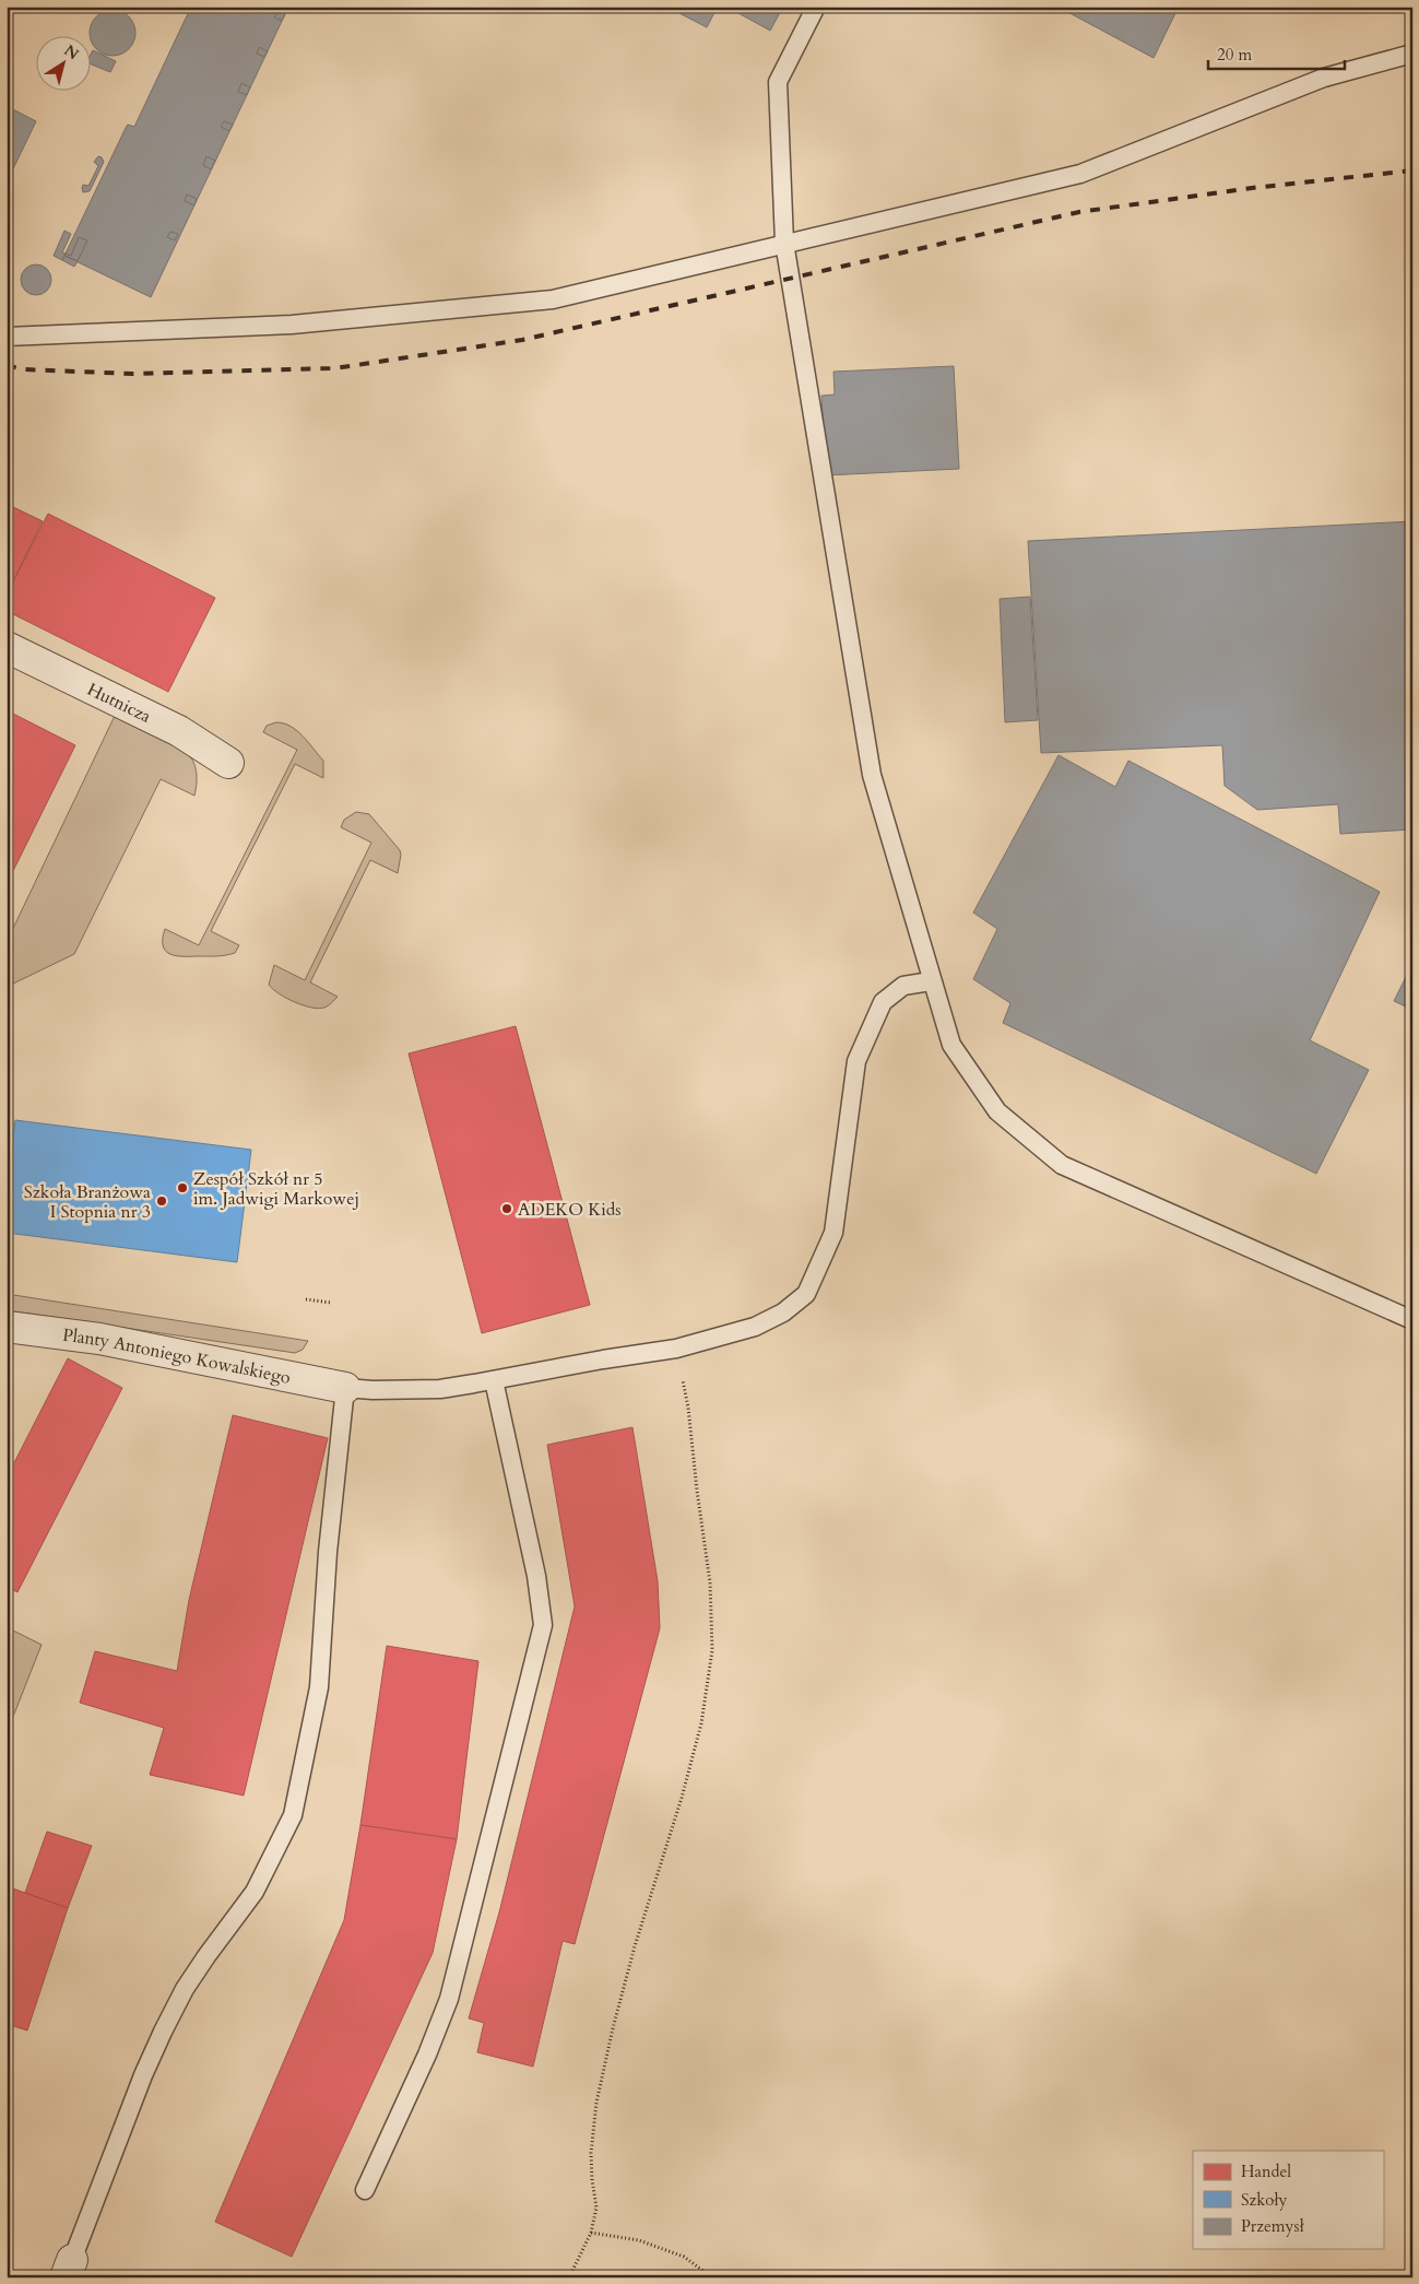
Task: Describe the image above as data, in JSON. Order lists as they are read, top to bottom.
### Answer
{
  "streets": {
    "street": ["Hutnicza", "Planty Antoniego Kowalskiego"]
  },
  "places": ["Zespół Szkół nr 5 im. Jadwigi Markowej", "Szkoła Branżowa I Stopnia nr 3", "ADEKO Kids"],
  "legend": ["Handel", "Szkoły", "Przemysł"],
  "scale_bar": "20 m",
  "north": "top right"
}
